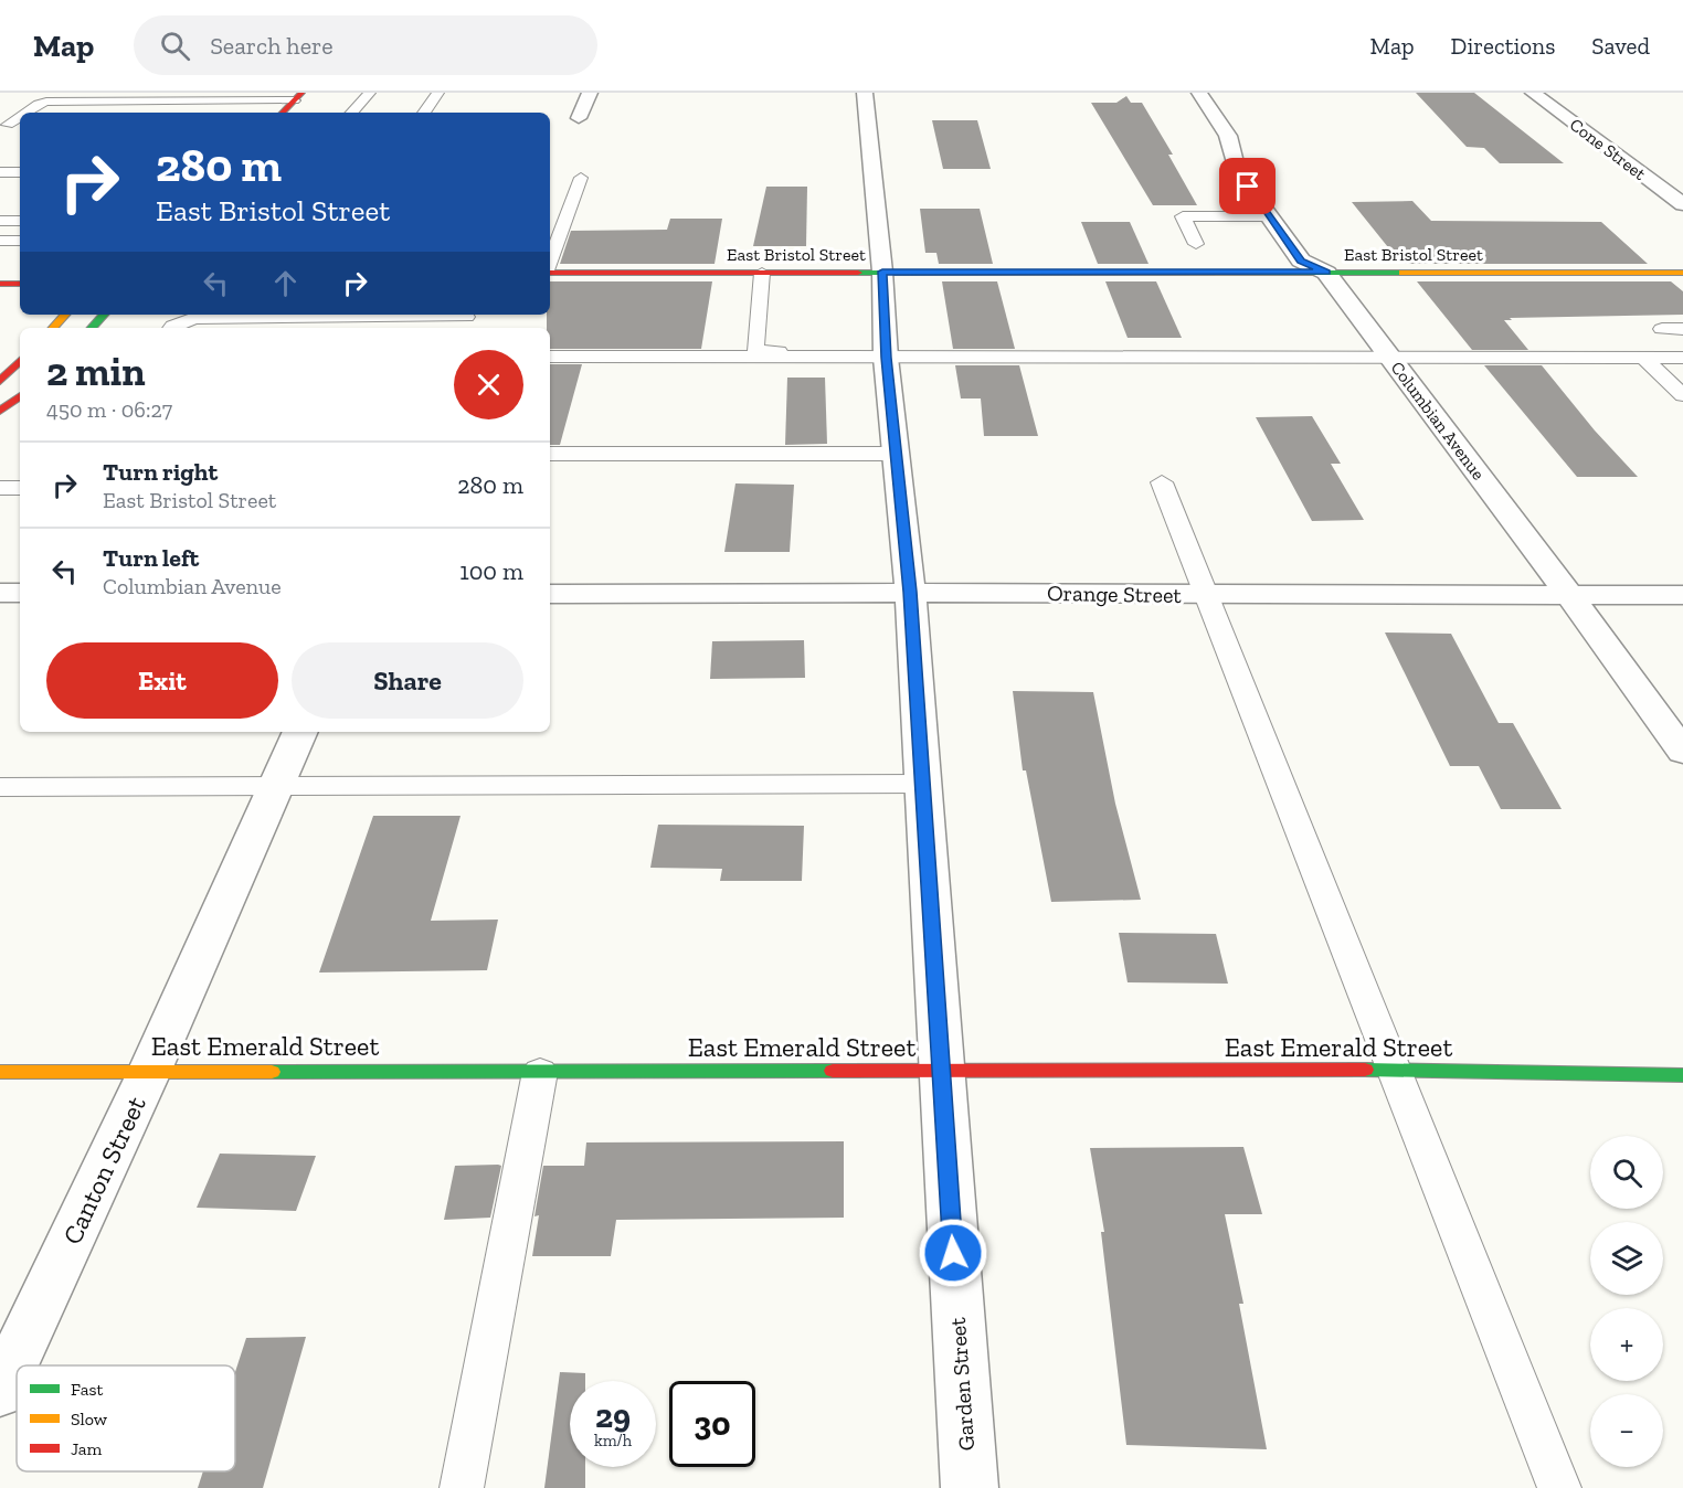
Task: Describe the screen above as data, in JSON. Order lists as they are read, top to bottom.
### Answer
{
  "streets": {
    "main road": ["East Bristol Street", "East Emerald Street"],
    "street": [
      "Cone Street",
      "Columbian Avenue",
      "Orange Street",
      "Canton Street",
      "Garden Street"
    ]
  },
  "crossings": [
    ["East Bristol Street", "Columbian Avenue"],
    ["East Bristol Street", "Garden Street"],
    ["Columbian Avenue", "Orange Street"],
    ["Orange Street", "Garden Street"],
    ["East Emerald Street", "Canton Street"],
    ["East Emerald Street", "Garden Street"]
  ],
  "legend": ["Fast", "Slow", "Jam"],
  "page": {
    "header": "Map",
    "search": "Search here",
    "nav": ["Map", "Directions", "Saved"],
    "turn": ["280 m", "East Bristol Street"],
    "heading": ["2 min", "450 m · 06:27"],
    "list": [
      {
        "name": "Turn right",
        "note": "East Bristol Street",
        "value": "280 m"
      },
      {
        "name": "Turn left",
        "note": "Columbian Avenue",
        "value": "100 m"
      }
    ],
    "buttons": ["Exit", "Share"],
    "map_buttons": ["+", "−"],
    "speed": "29 km/h",
    "limit": "30"
  }
}
